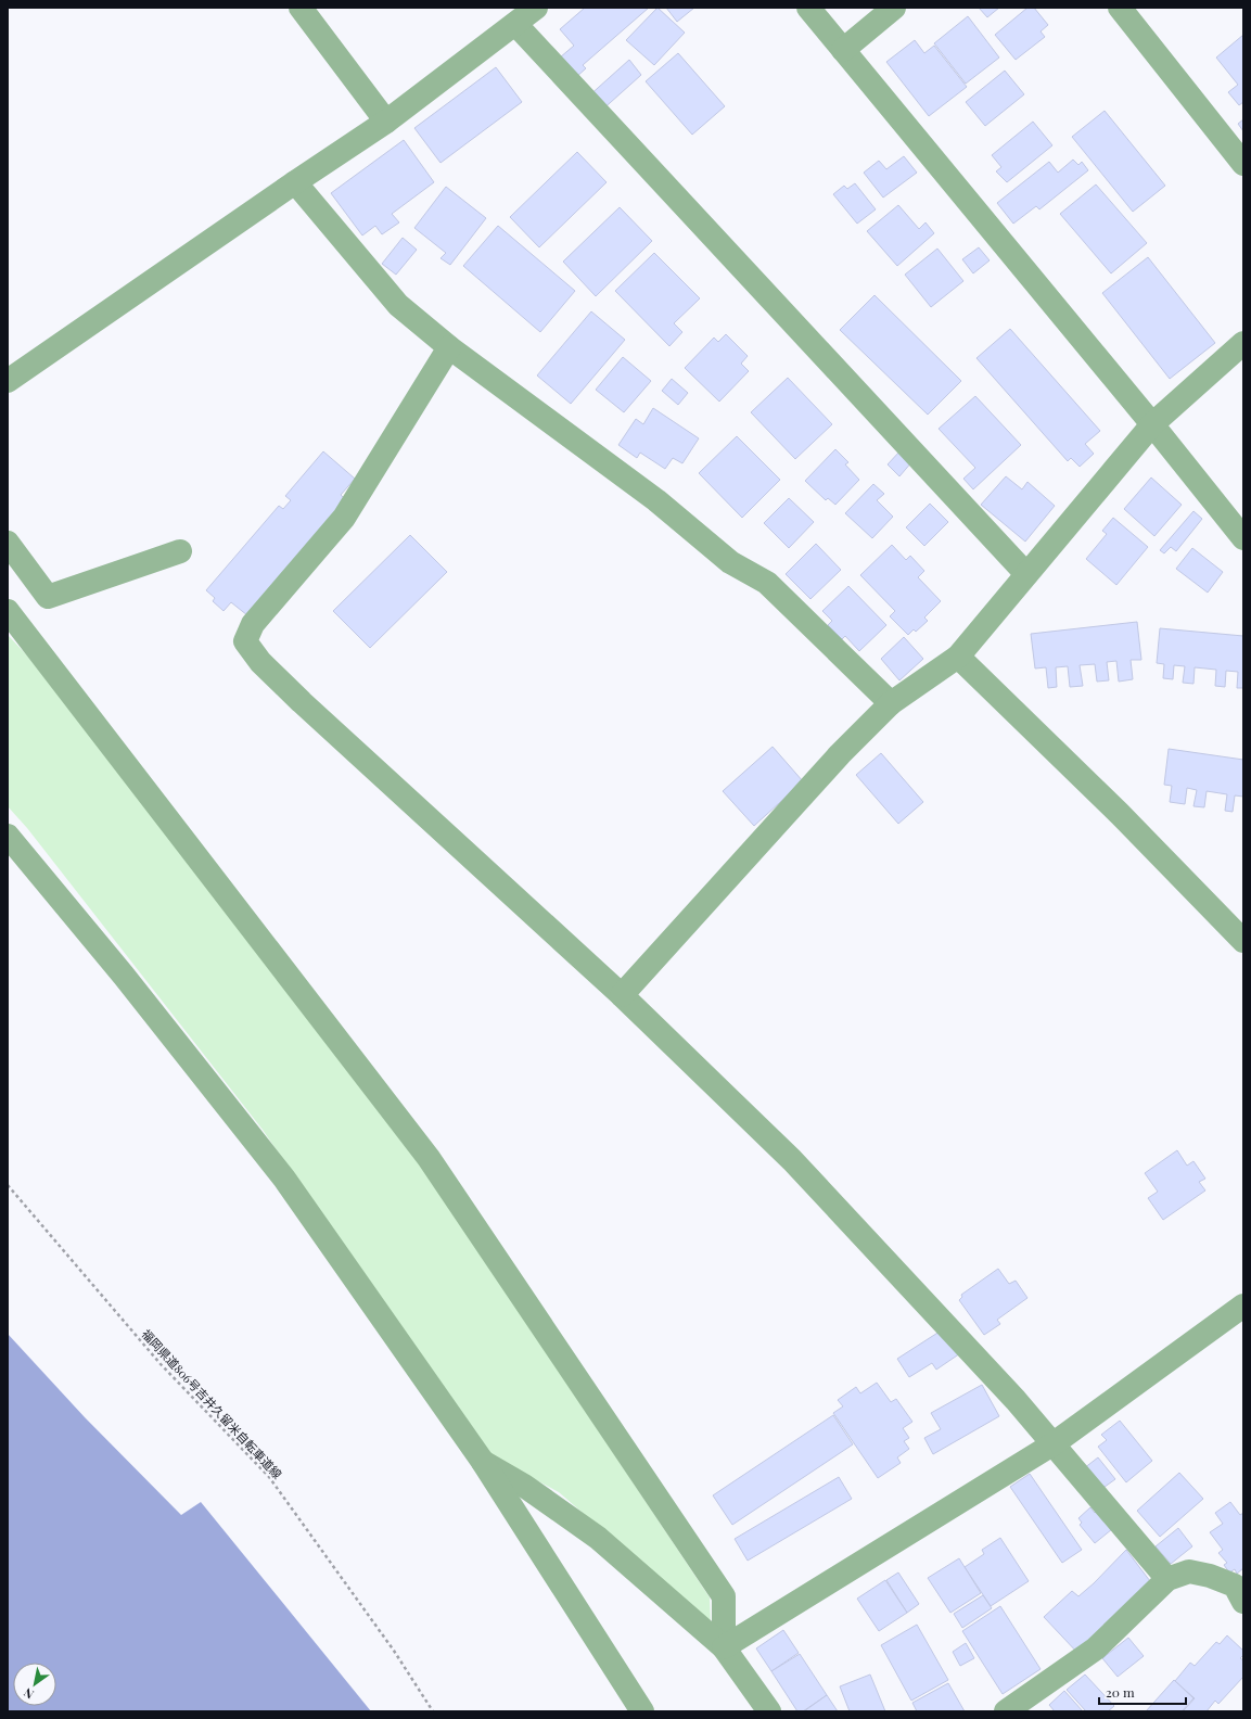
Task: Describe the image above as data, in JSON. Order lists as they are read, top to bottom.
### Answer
{
  "streets": {
    "path": ["福岡県道806号吉井久留米自転車道線"]
  },
  "scale_bar": "20 m",
  "north": "bottom left"
}
